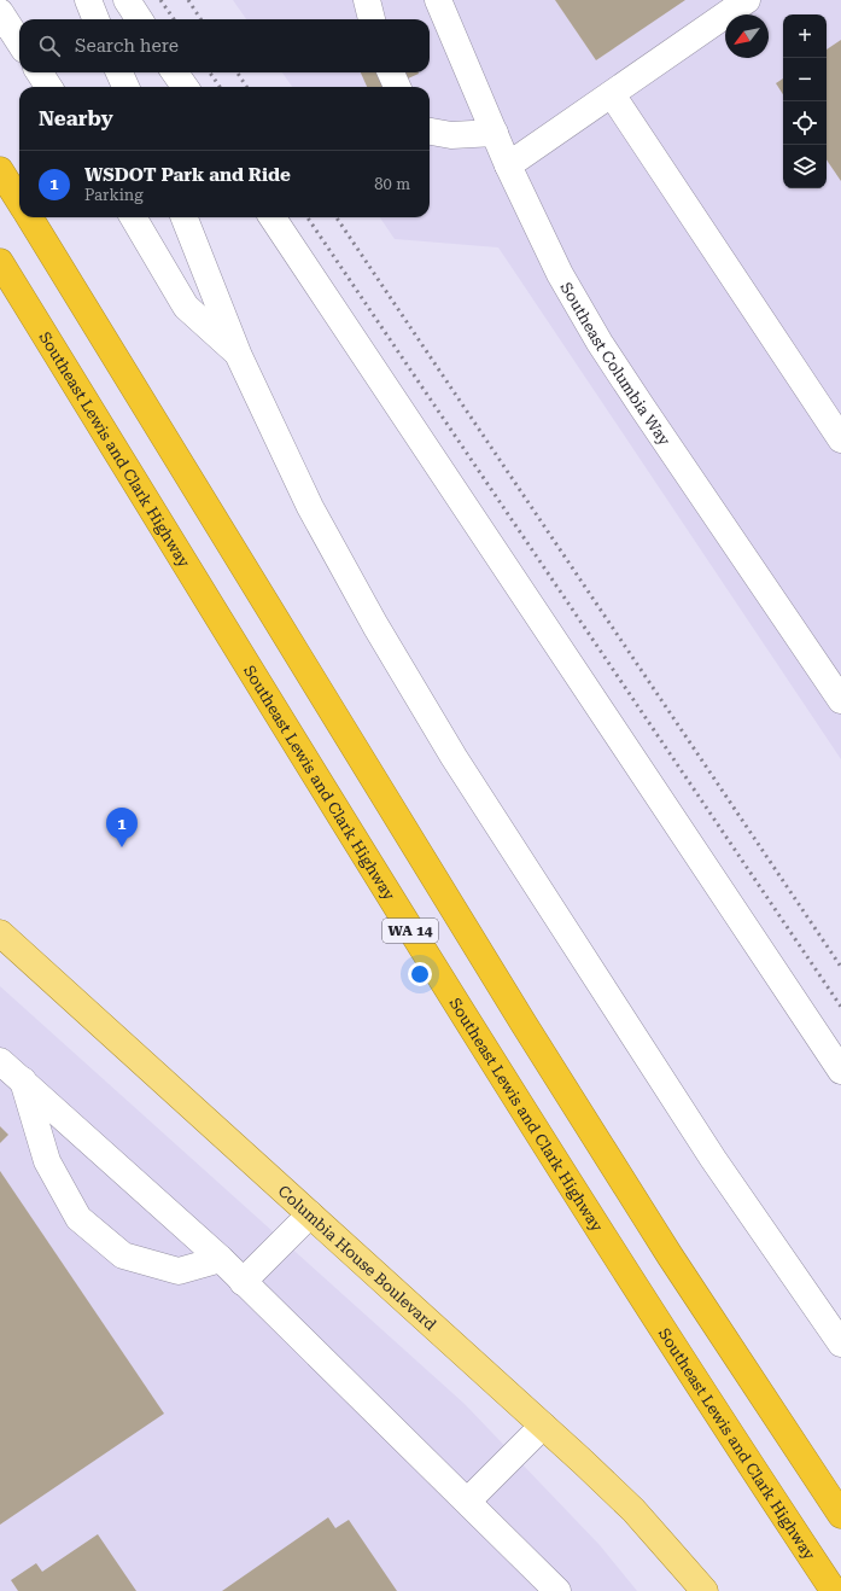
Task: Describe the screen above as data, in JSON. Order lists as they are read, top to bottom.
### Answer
{
  "streets": {
    "highway": ["Southeast Lewis and Clark Highway", "WA 14"],
    "main road": ["Columbia House Boulevard"],
    "street": ["Southeast Columbia Way"]
  },
  "north": "bottom left",
  "page": {
    "map_buttons": ["+", "−"],
    "search": "Search here",
    "heading": "Nearby",
    "list": [
      {
        "mark": "1",
        "name": "WSDOT Park and Ride",
        "note": "Parking",
        "value": "80 m"
      }
    ],
    "pins": "1"
  }
}
